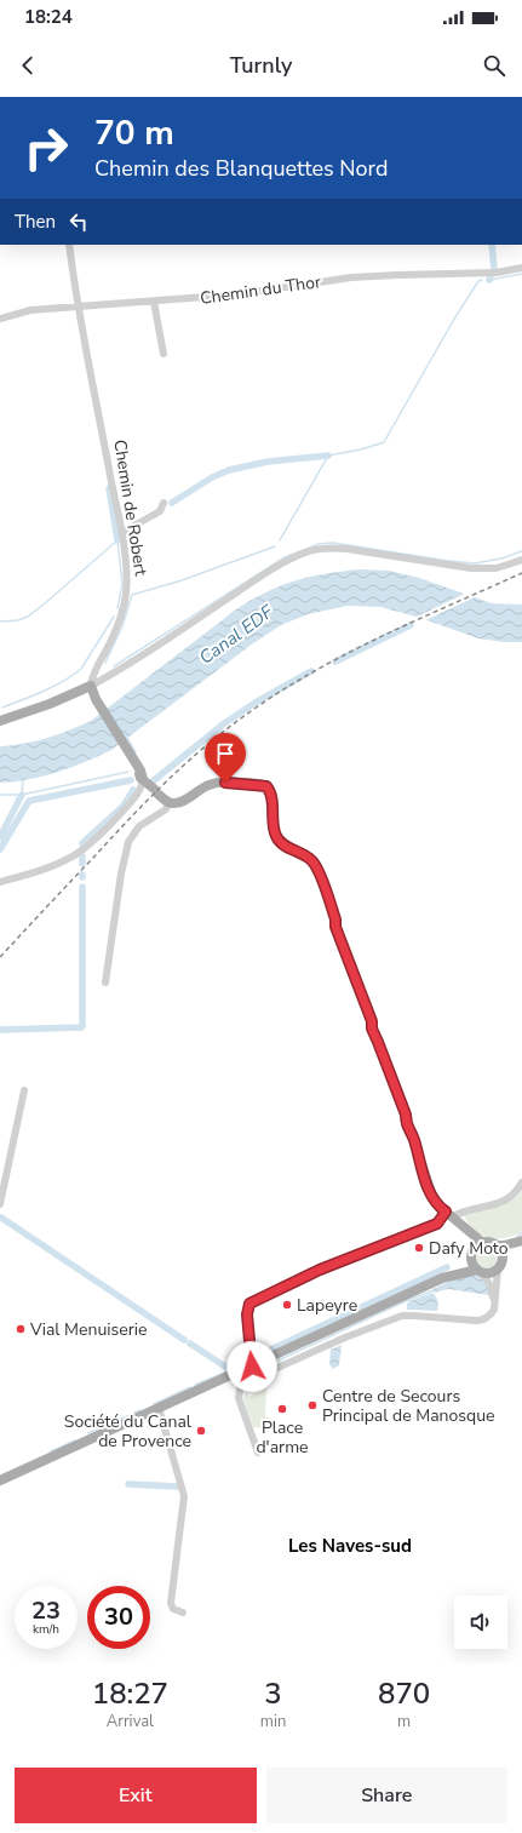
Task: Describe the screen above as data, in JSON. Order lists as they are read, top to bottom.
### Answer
{
  "streets": {
    "street": ["Chemin du Thor", "Chemin de Robert"]
  },
  "crossings": [
    ["Chemin du Thor", "Chemin de Robert"]
  ],
  "districts": ["Les Naves-sud"],
  "water": ["Canal EDF"],
  "places": [
    "Dafy Moto",
    "Lapeyre",
    "Vial Menuiserie",
    "Centre de Secours Principal de Manosque",
    "Place d'arme",
    "Société du Canal de Provence"
  ],
  "page": {
    "status": "18:24",
    "header": "Turnly",
    "turn": ["70 m", "Chemin des Blanquettes Nord"],
    "then": "Then",
    "speed": "23 km/h",
    "limit": "30",
    "eta": [
      "18:27",
      "Arrival",
      "3",
      "min",
      "870",
      "m"
    ],
    "buttons": ["Exit", "Share"]
  }
}
